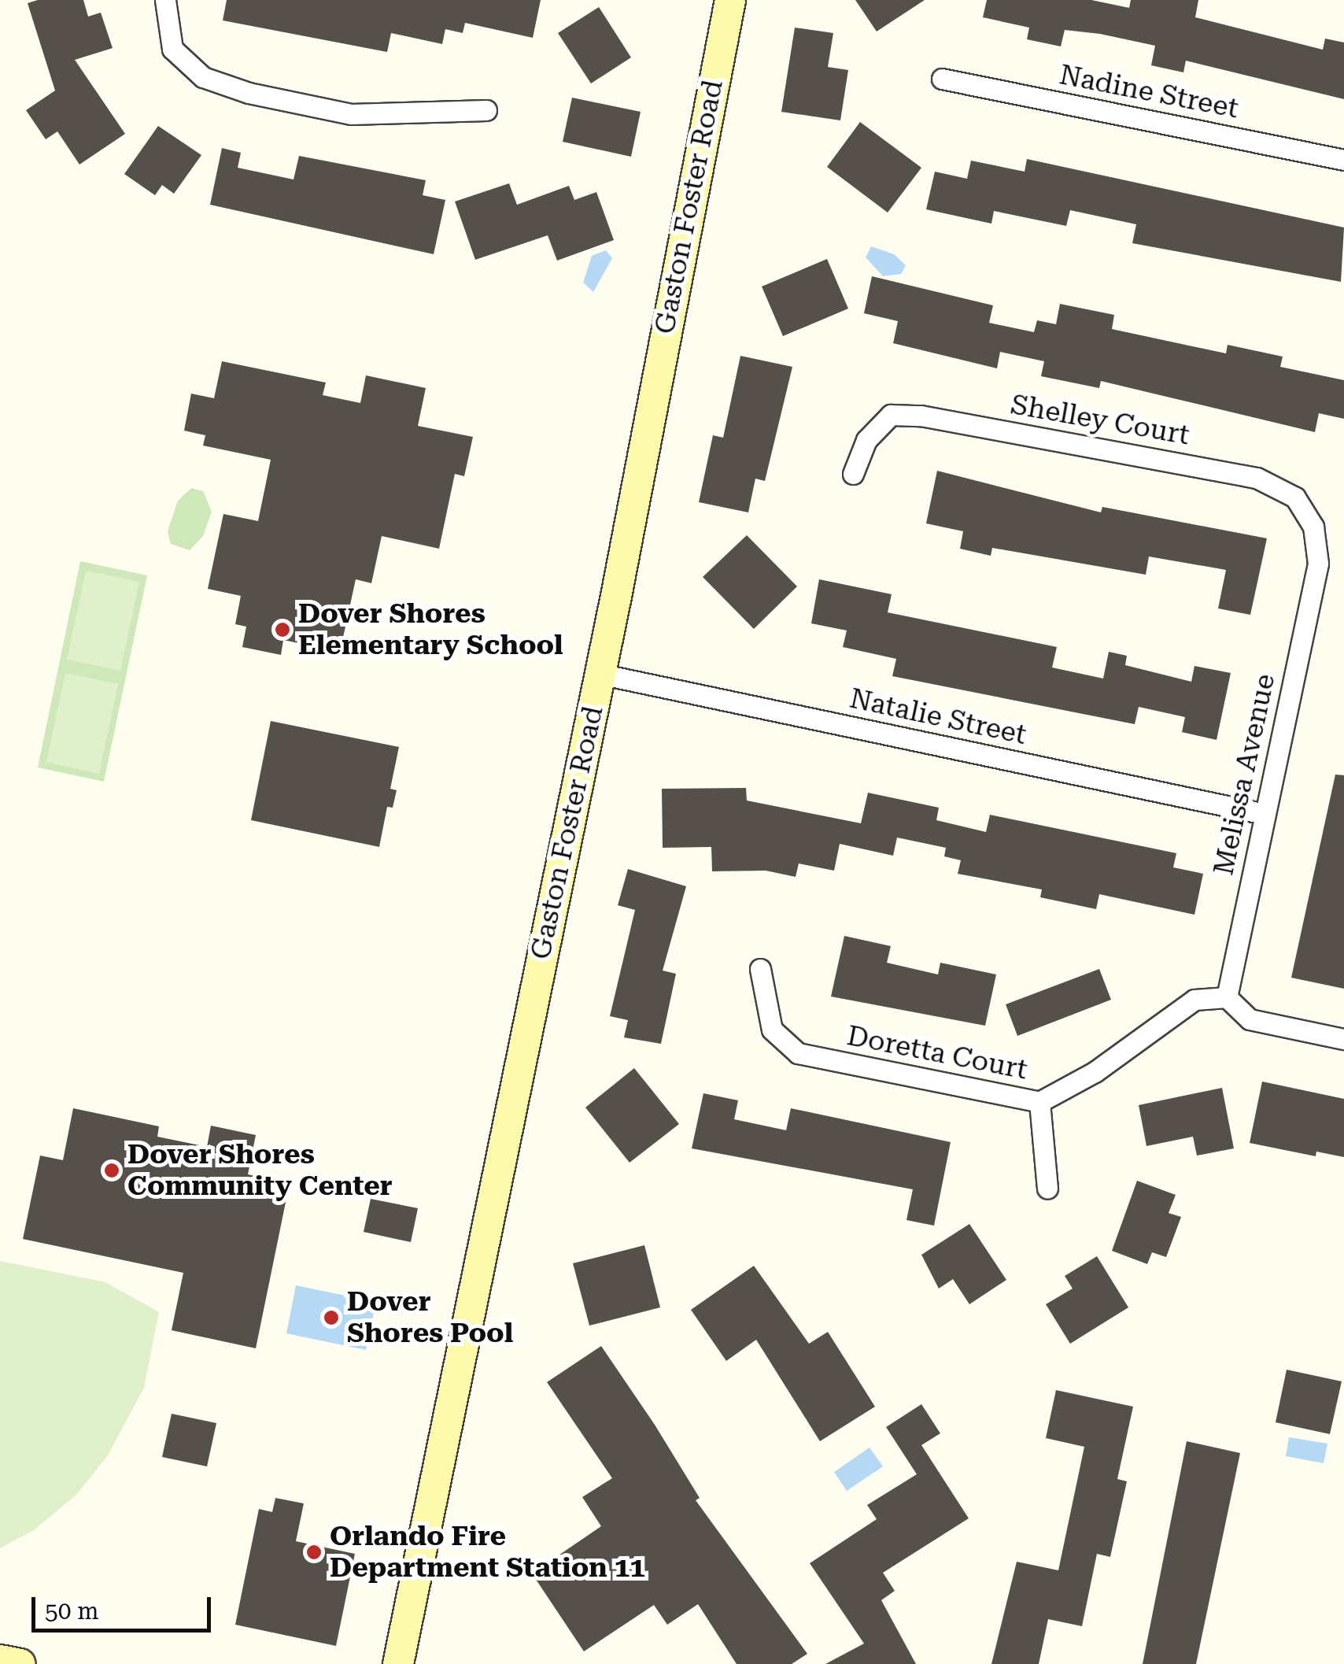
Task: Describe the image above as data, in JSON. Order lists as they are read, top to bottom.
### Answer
{
  "streets": {
    "street": [
      "Nadine Street",
      "Gaston Foster Road",
      "Shelley Court",
      "Natalie Street",
      "Melissa Avenue",
      "Doretta Court"
    ]
  },
  "crossings": [
    ["Gaston Foster Road", "Natalie Street"],
    ["Shelley Court", "Melissa Avenue"],
    ["Natalie Street", "Melissa Avenue"],
    ["Melissa Avenue", "Doretta Court"]
  ],
  "places": [
    "Dover Shores Elementary School",
    "Dover Shores Community Center",
    "Dover Shores Pool",
    "Orlando Fire Department Station 11"
  ],
  "scale_bar": "50 m"
}
